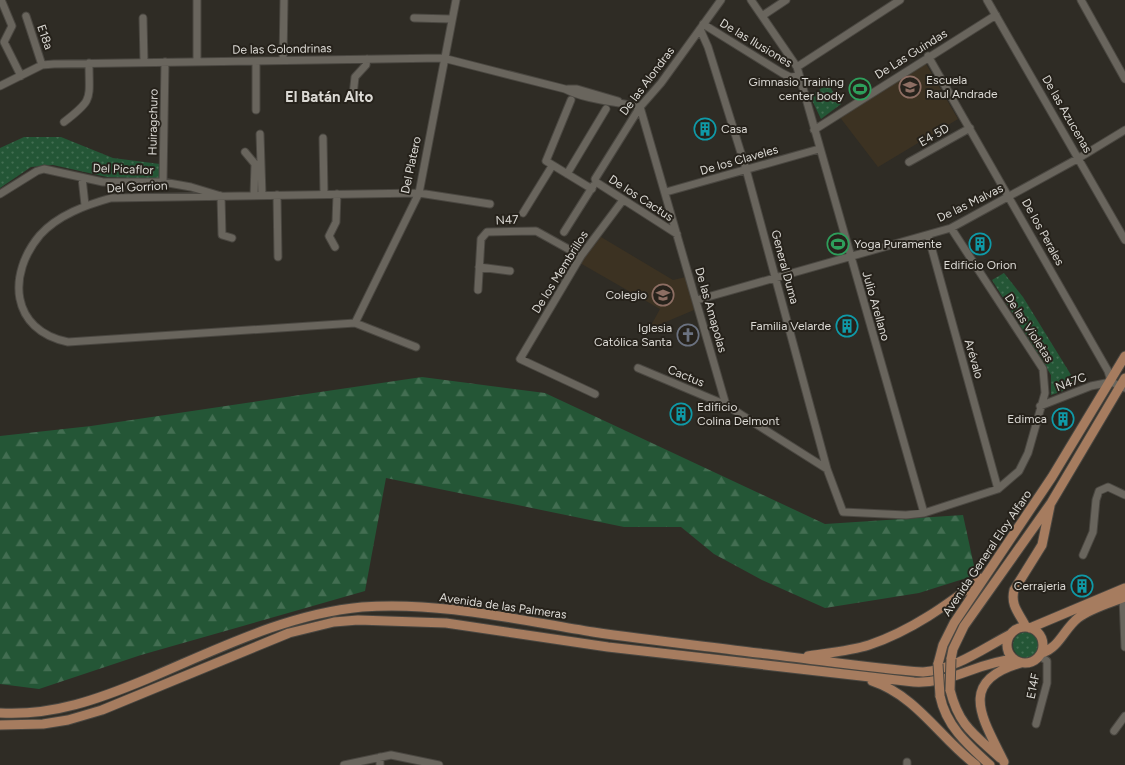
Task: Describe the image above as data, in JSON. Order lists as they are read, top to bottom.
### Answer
{
  "streets": {
    "main road": ["Avenida General Eloy Alfaro", "Avenida de las Palmeras"],
    "street": [
      "E18a",
      "De las Ilusiones",
      "De las Golondrinas",
      "De Las Guindas",
      "De las Alondras",
      "De las Azucenas",
      "Huiragchuro",
      "E4 5D",
      "De los Claveles",
      "Del Platero",
      "Del Picaflor",
      "Del Gorrion",
      "De los Cactus",
      "De las Malvas",
      "N47",
      "De los Perales",
      "General Duma",
      "De los Membrillos",
      "Julio Arellano",
      "De las Amapolas",
      "De las Violetas",
      "Arévalo",
      "Cactus",
      "N47C",
      "E14F"
    ]
  },
  "crossings": [
    ["E18a", "De las Golondrinas"],
    ["De las Ilusiones", "De las Alondras"],
    ["De las Ilusiones", "General Duma"],
    ["De las Ilusiones", "Julio Arellano"],
    ["De las Golondrinas", "De las Alondras"],
    ["De las Golondrinas", "Huiragchuro"],
    ["De las Golondrinas", "Del Platero"],
    ["De las Golondrinas", "De las Amapolas"],
    ["De Las Guindas", "De las Azucenas"],
    ["De Las Guindas", "De los Perales"],
    ["De Las Guindas", "Julio Arellano"],
    ["De las Alondras", "De los Cactus"],
    ["De las Alondras", "General Duma"],
    ["De las Alondras", "De las Amapolas"],
    ["De las Azucenas", "De las Malvas"],
    ["Huiragchuro", "Del Picaflor"],
    ["E4 5D", "De los Perales"],
    ["De los Claveles", "General Duma"],
    ["De los Claveles", "Julio Arellano"],
    ["De los Claveles", "De las Amapolas"],
    ["Del Platero", "Del Gorrion"],
    ["Del Picaflor", "Del Gorrion"],
    ["De los Cactus", "De los Membrillos"],
    ["De los Cactus", "De las Amapolas"],
    ["De las Malvas", "De los Perales"],
    ["De las Malvas", "General Duma"],
    ["De las Malvas", "Julio Arellano"],
    ["De las Malvas", "De las Amapolas"],
    ["De las Malvas", "De las Violetas"],
    ["De las Malvas", "Arévalo"],
    ["N47", "De los Membrillos"],
    ["De los Perales", "N47C"],
    ["De los Perales", "Avenida General Eloy Alfaro"],
    ["General Duma", "De las Violetas"],
    ["Julio Arellano", "De las Violetas"],
    ["De las Amapolas", "Cactus"],
    ["De las Violetas", "Arévalo"],
    ["De las Violetas", "N47C"],
    ["N47C", "Avenida General Eloy Alfaro"],
    ["Avenida de las Palmeras", "E14F"]
  ],
  "districts": ["El Batán Alto"],
  "places": {
    "school or university": ["Escuela Raul Andrade", "Colegio"],
    "sports": ["Gimnasio Training center body", "Yoga Puramente"],
    "building": [
      "Casa",
      "Edificio Orion",
      "Familia Velarde",
      "Edificio Colina Delmont",
      "Edimca",
      "Cerrajeria"
    ],
    "church": ["Iglesia Católica Santa"]
  }
}
